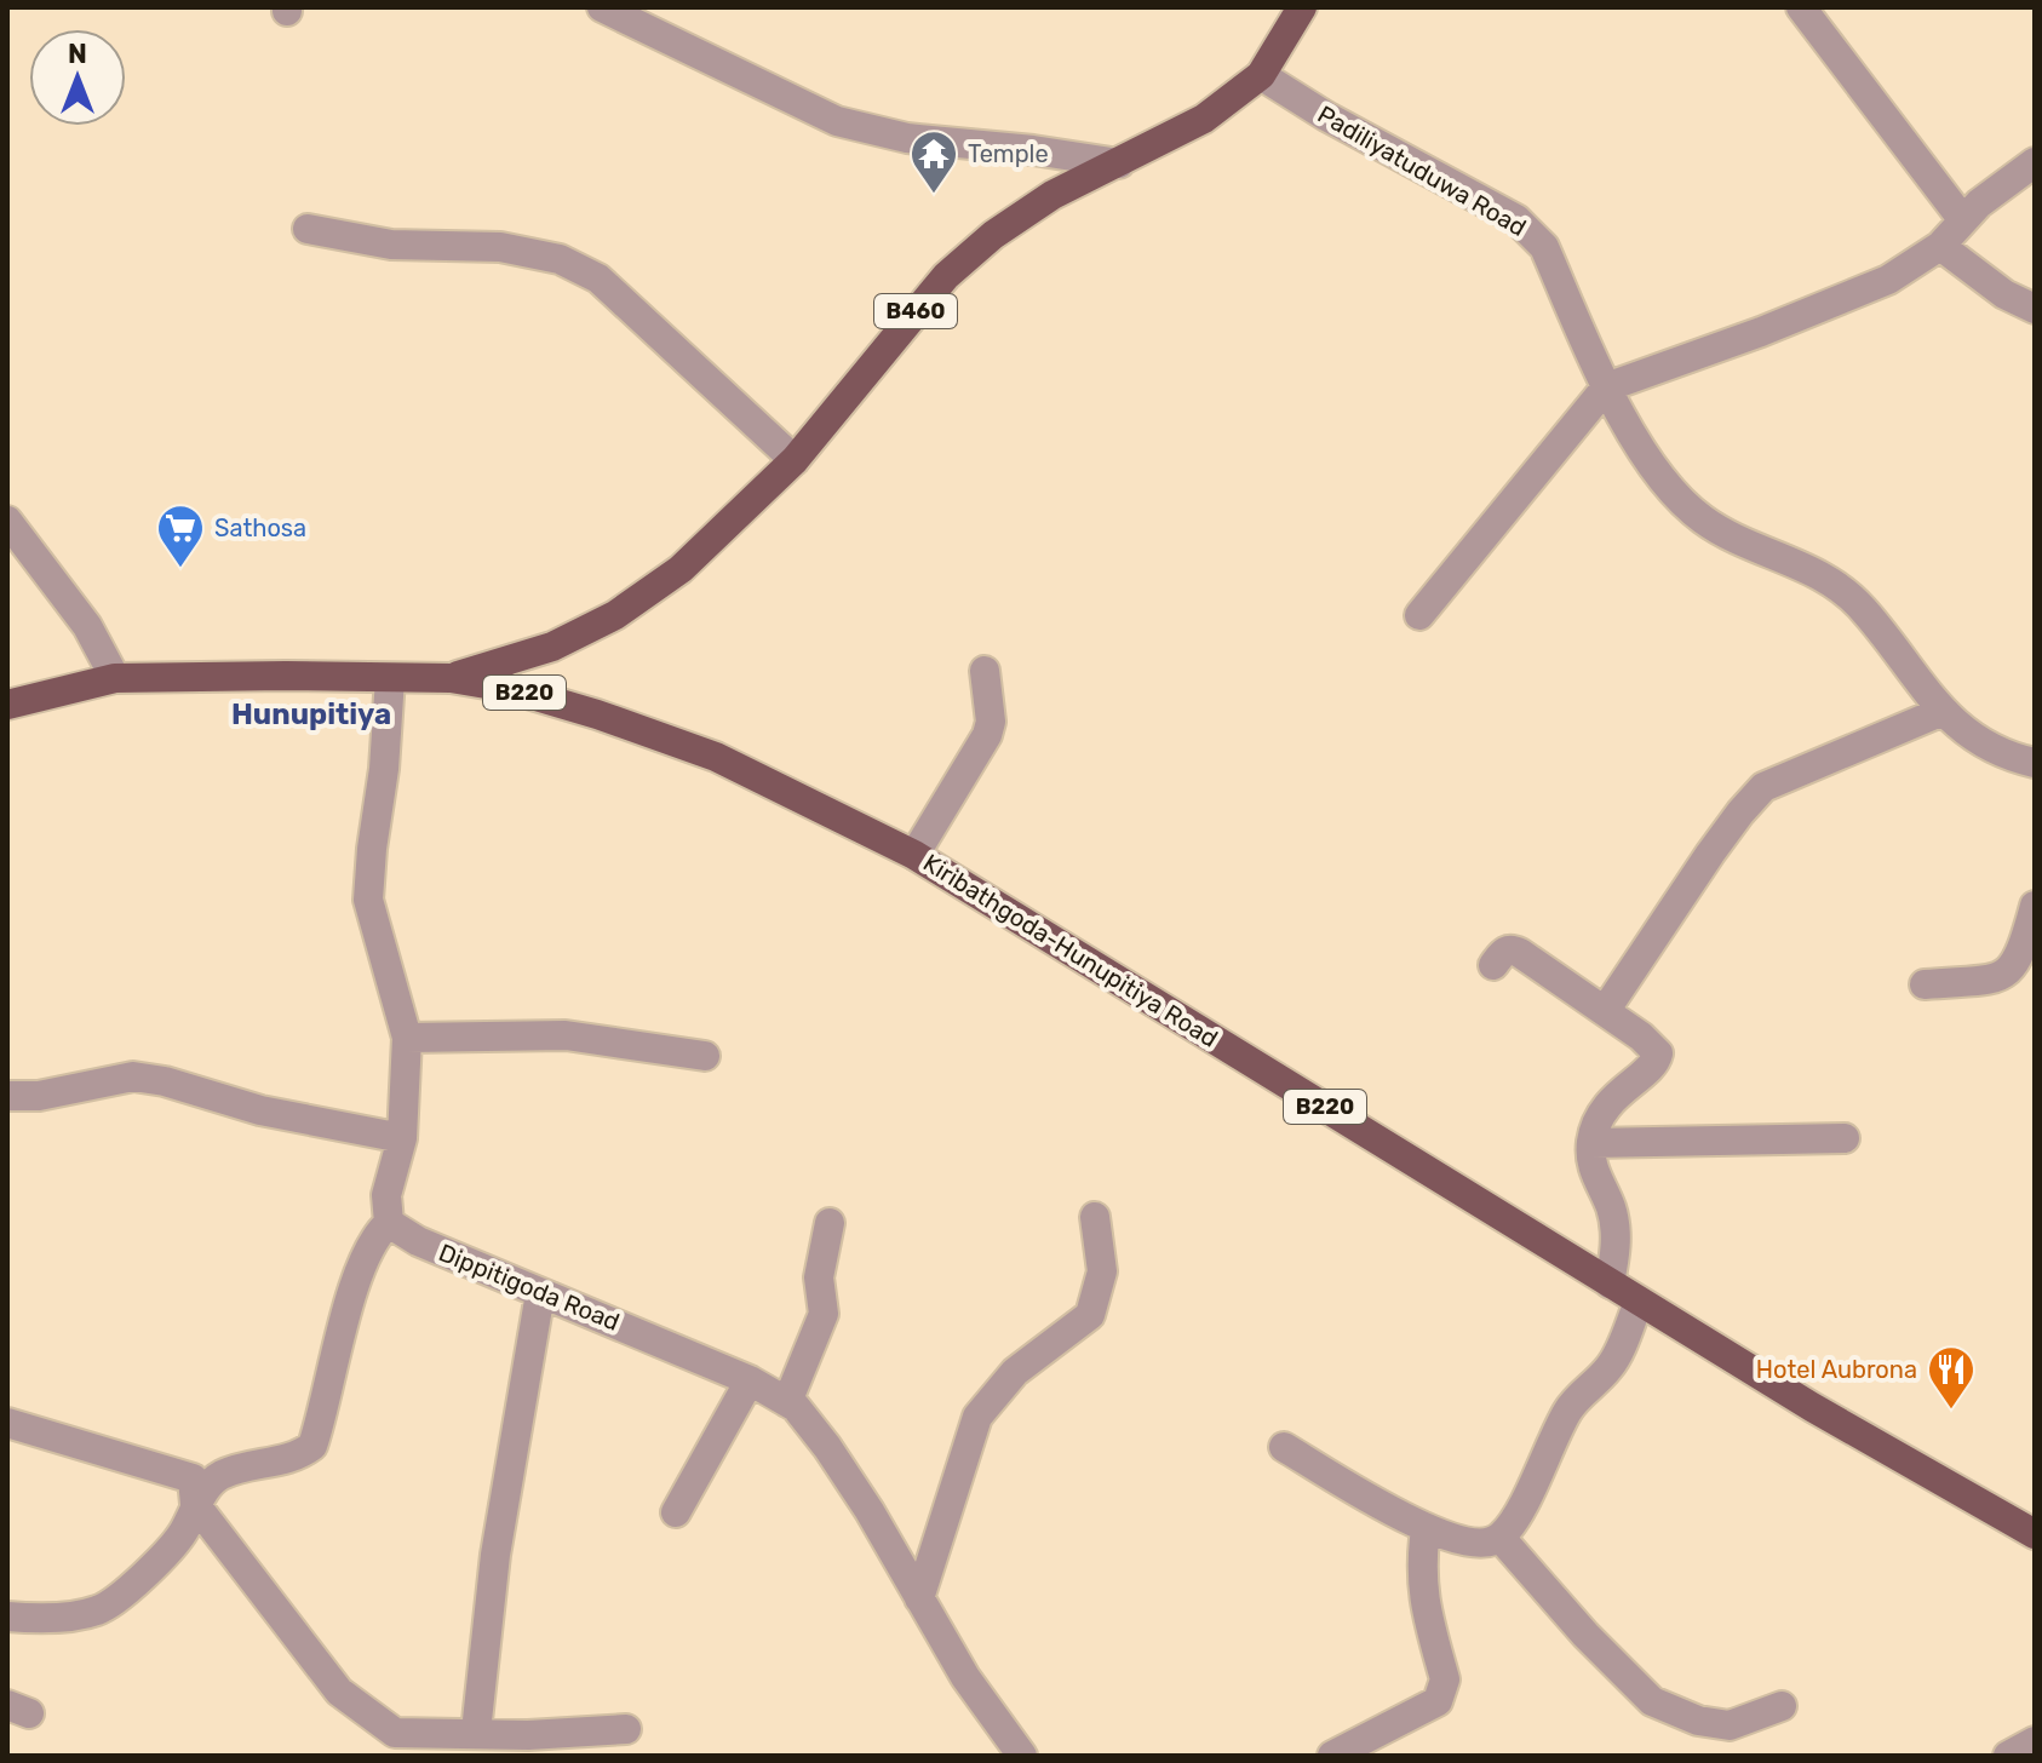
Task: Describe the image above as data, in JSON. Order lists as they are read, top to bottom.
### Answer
{
  "streets": {
    "main road": ["B460", "B220", "Kiribathgoda-Hunupitiya Road"],
    "street": ["Padiliyatuduwa Road", "Dippitigoda Road"]
  },
  "crossings": [
    ["Padiliyatuduwa Road", "B460"],
    ["B460", "Kiribathgoda-Hunupitiya Road"]
  ],
  "districts": ["Hunupitiya"],
  "places": {
    "temple": ["Temple"],
    "supermarket": ["Sathosa"],
    "restaurant": ["Hotel Aubrona"]
  },
  "north": "top"
}
